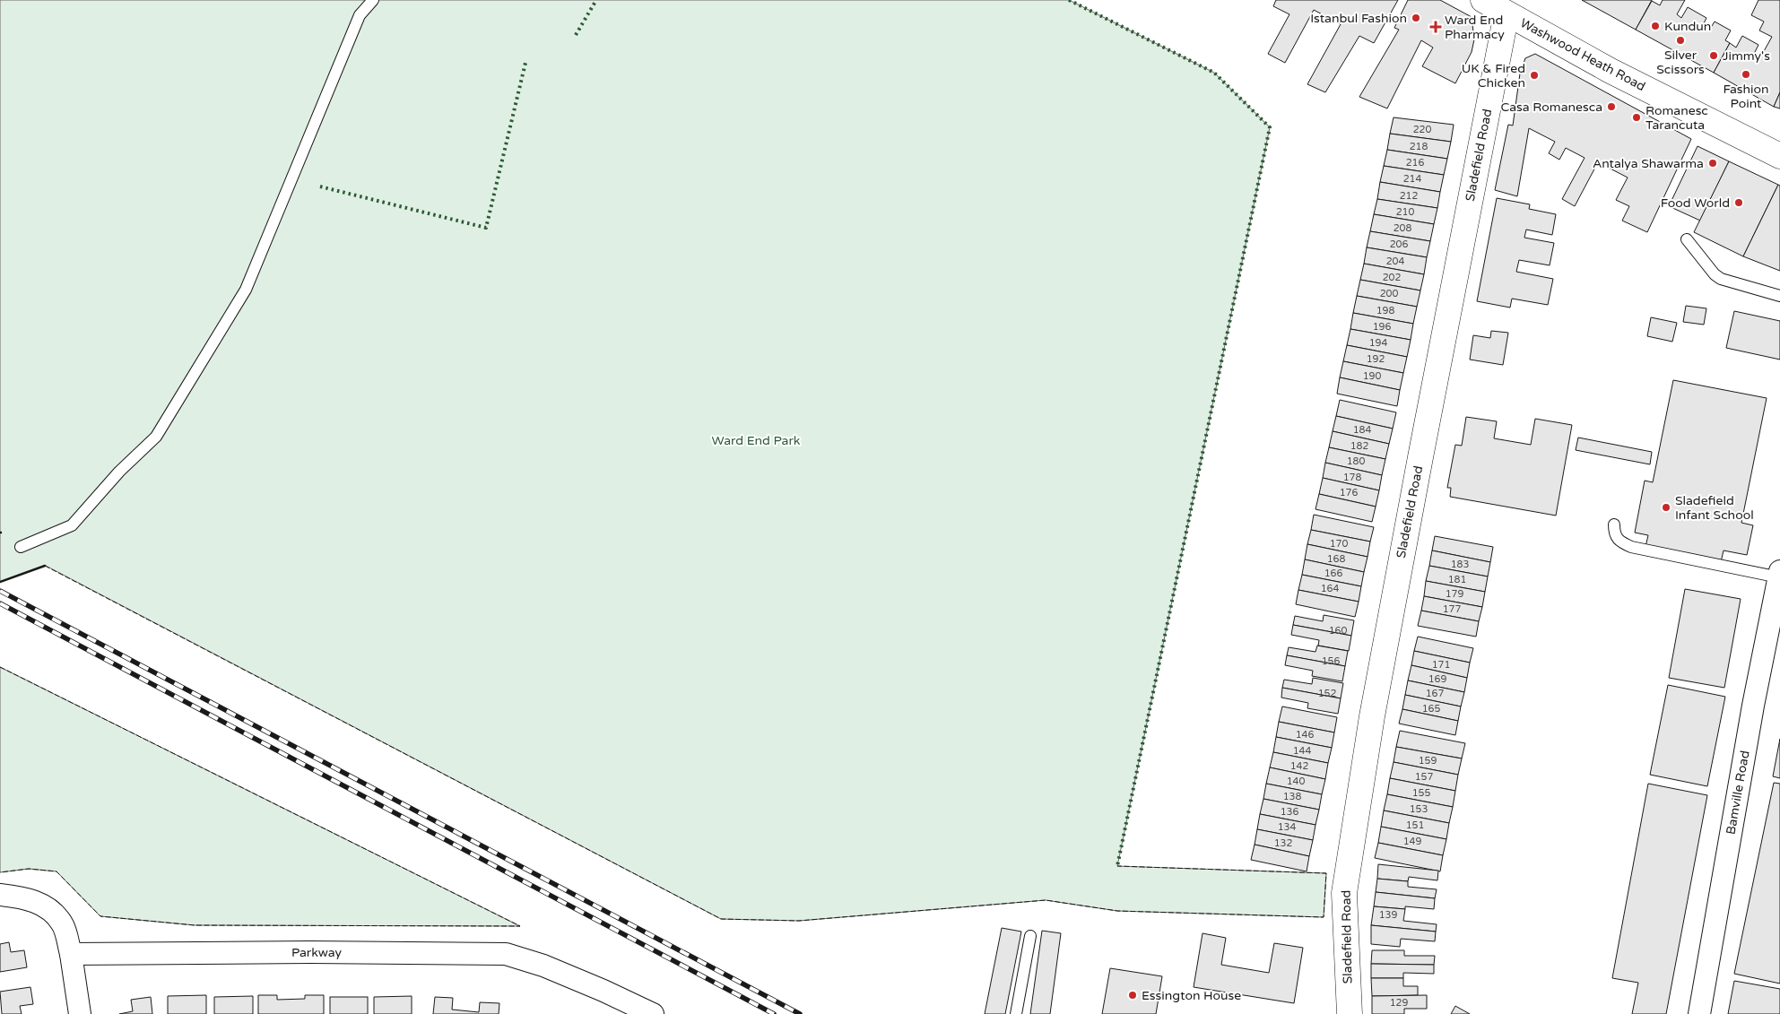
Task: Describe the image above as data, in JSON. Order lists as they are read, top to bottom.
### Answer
{
  "streets": {
    "street": [
      "Washwood Heath Road",
      "Sladefield Road",
      "Bamville Road",
      "Parkway"
    ]
  },
  "crossings": [
    ["Washwood Heath Road", "Sladefield Road"]
  ],
  "parks": ["Ward End Park"],
  "places": {
    "other": [
      "Istanbul Fashion",
      "Kundun",
      "Silver Scissors",
      "Jimmy's",
      "Fashion Point",
      "UK & Fired Chicken",
      "Casa Romanesca",
      "Romanesc Tarancuta",
      "Antalya Shawarma",
      "Food World",
      "Sladefield Infant School",
      "Essington House"
    ],
    "health": ["Ward End Pharmacy"]
  },
  "house_numbers": [
    "220",
    "218",
    "216",
    "214",
    "212",
    "210",
    "208",
    "206",
    "204",
    "202",
    "200",
    "198",
    "196",
    "194",
    "192",
    "190",
    "184",
    "182",
    "180",
    "178",
    "176",
    "170",
    "168",
    "183",
    "166",
    "181",
    "164",
    "179",
    "177",
    "160",
    "156",
    "171",
    "169",
    "152",
    "167",
    "165",
    "146",
    "144",
    "159",
    "142",
    "157",
    "140",
    "155",
    "138",
    "153",
    "136",
    "151",
    "134",
    "149",
    "132",
    "139",
    "129"
  ]
}
